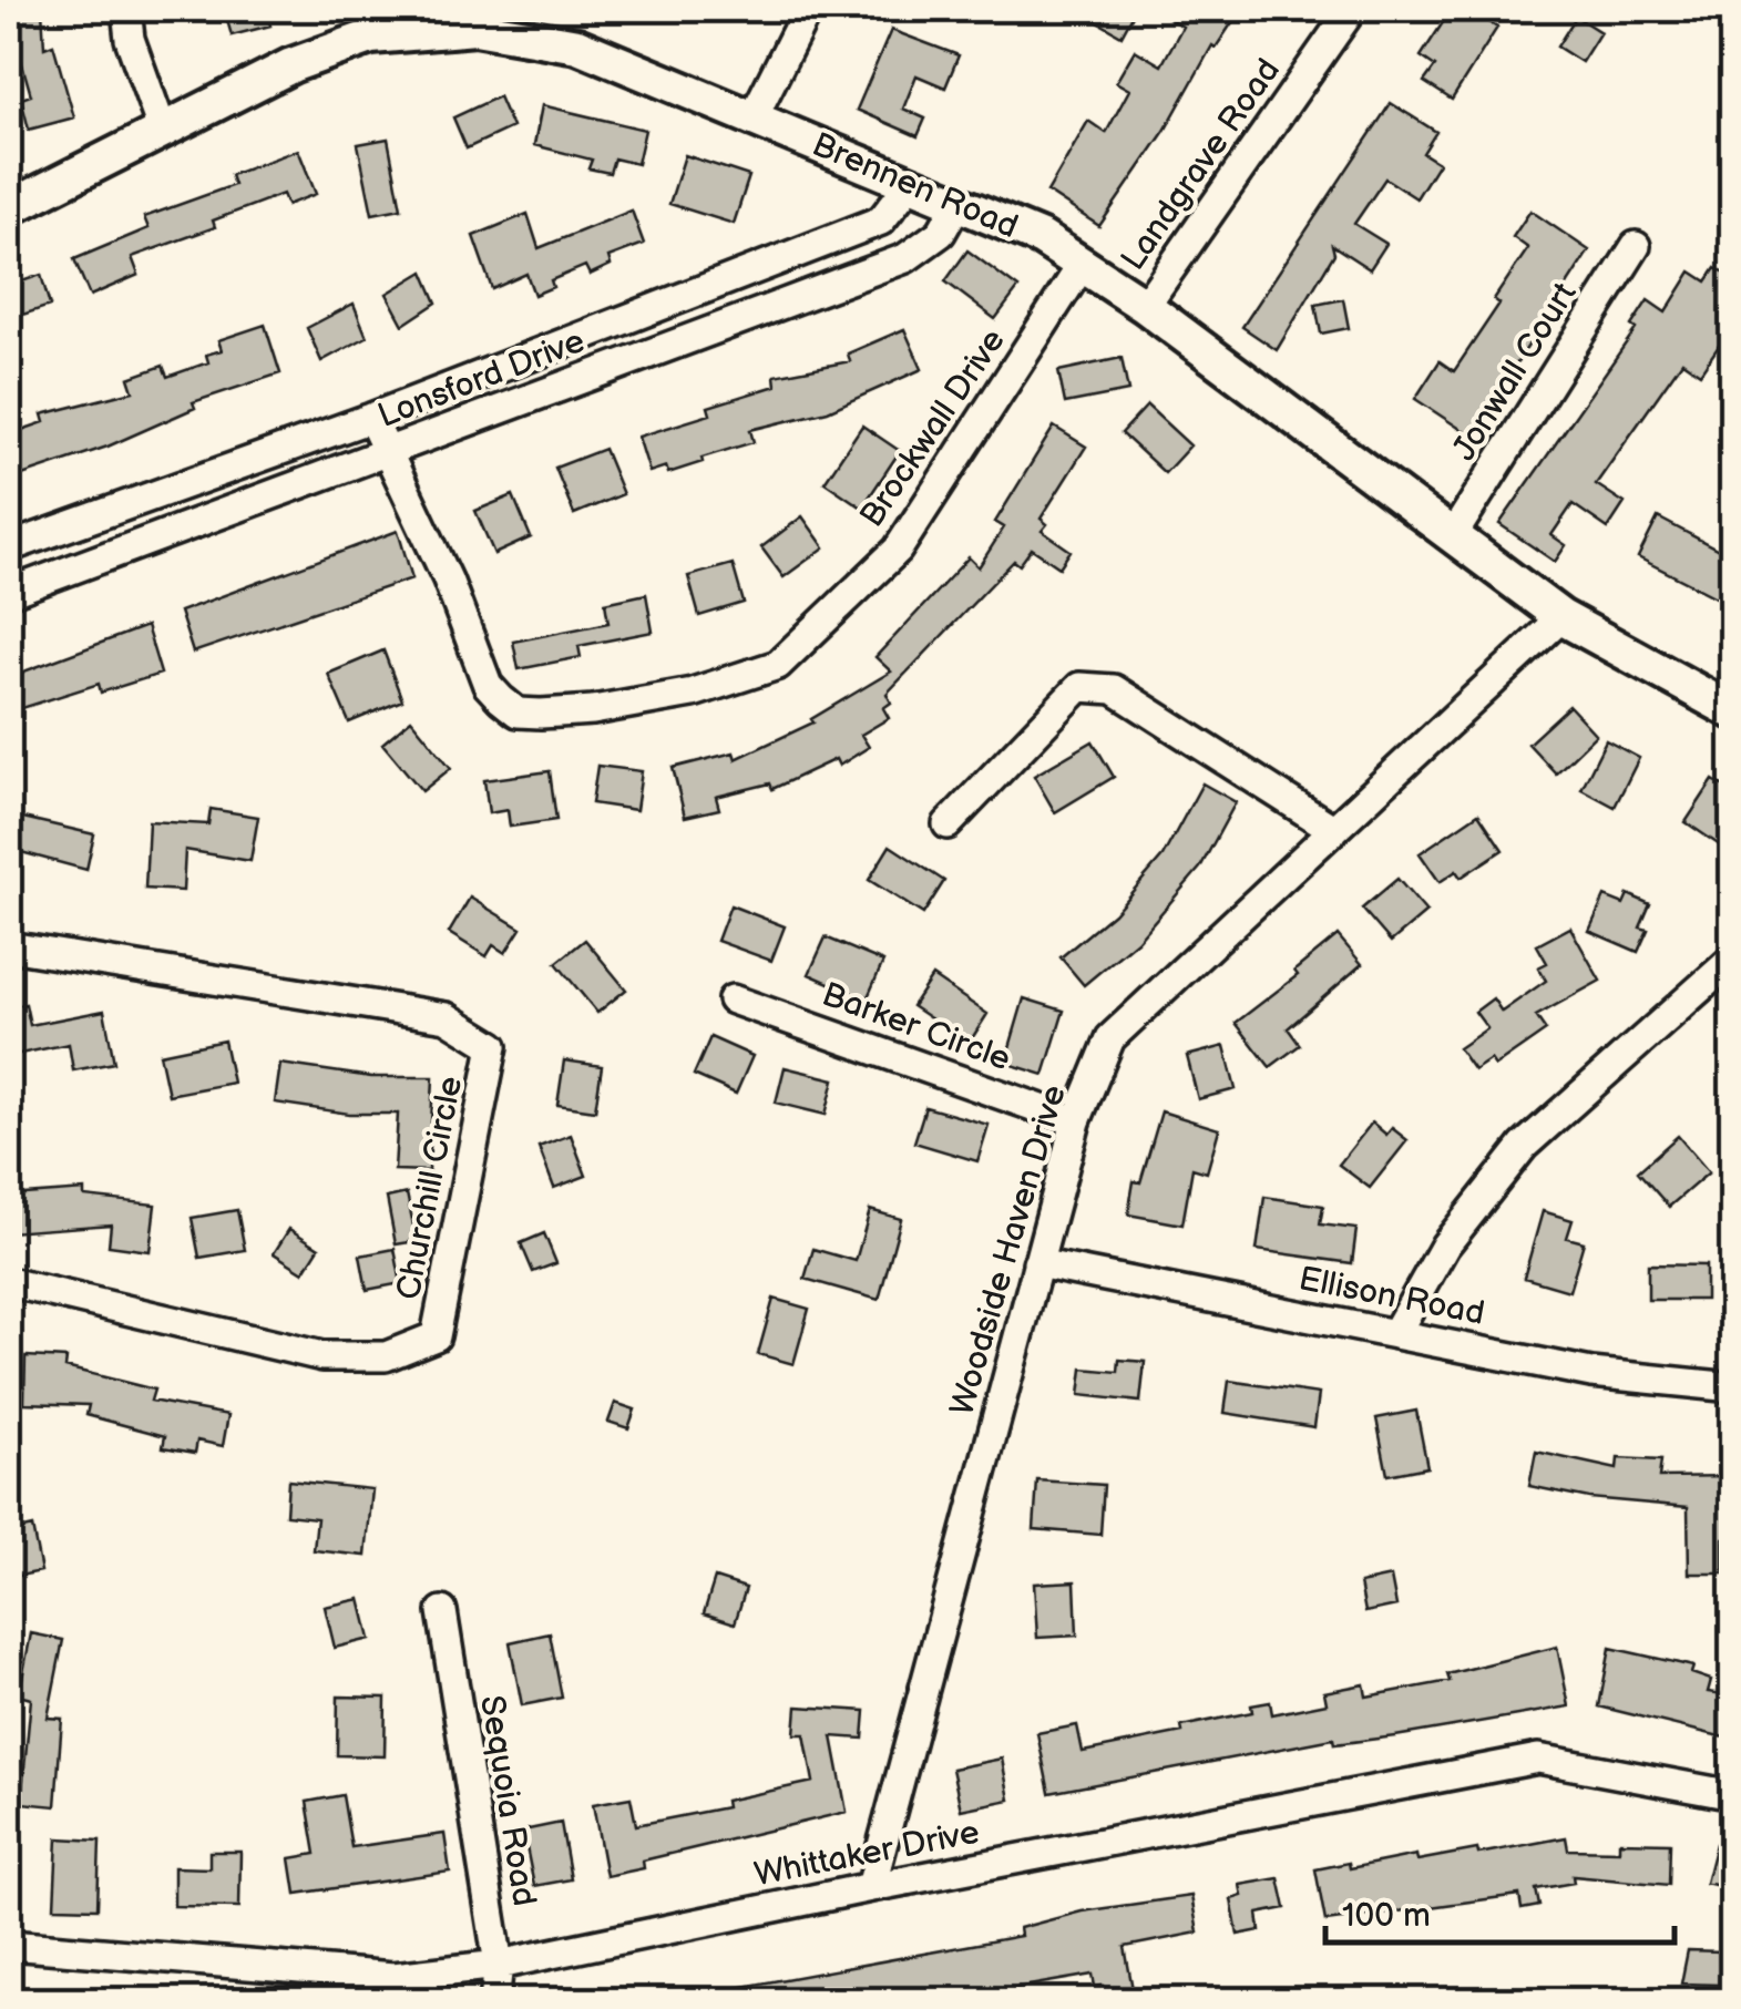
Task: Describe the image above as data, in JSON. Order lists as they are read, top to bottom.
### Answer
{
  "streets": {
    "street": [
      "Landgrave Road",
      "Brennen Road",
      "Jonwall Court",
      "Lonsford Drive",
      "Brockwall Drive",
      "Barker Circle",
      "Churchill Circle",
      "Woodside Haven Drive",
      "Ellison Road",
      "Sequoia Road",
      "Whittaker Drive"
    ]
  },
  "crossings": [
    ["Landgrave Road", "Brennen Road"],
    ["Brennen Road", "Jonwall Court"],
    ["Brennen Road", "Lonsford Drive"],
    ["Brennen Road", "Brockwall Drive"],
    ["Brennen Road", "Woodside Haven Drive"],
    ["Lonsford Drive", "Brockwall Drive"],
    ["Barker Circle", "Woodside Haven Drive"],
    ["Woodside Haven Drive", "Ellison Road"],
    ["Woodside Haven Drive", "Whittaker Drive"],
    ["Sequoia Road", "Whittaker Drive"]
  ],
  "scale_bar": "100 m"
}
